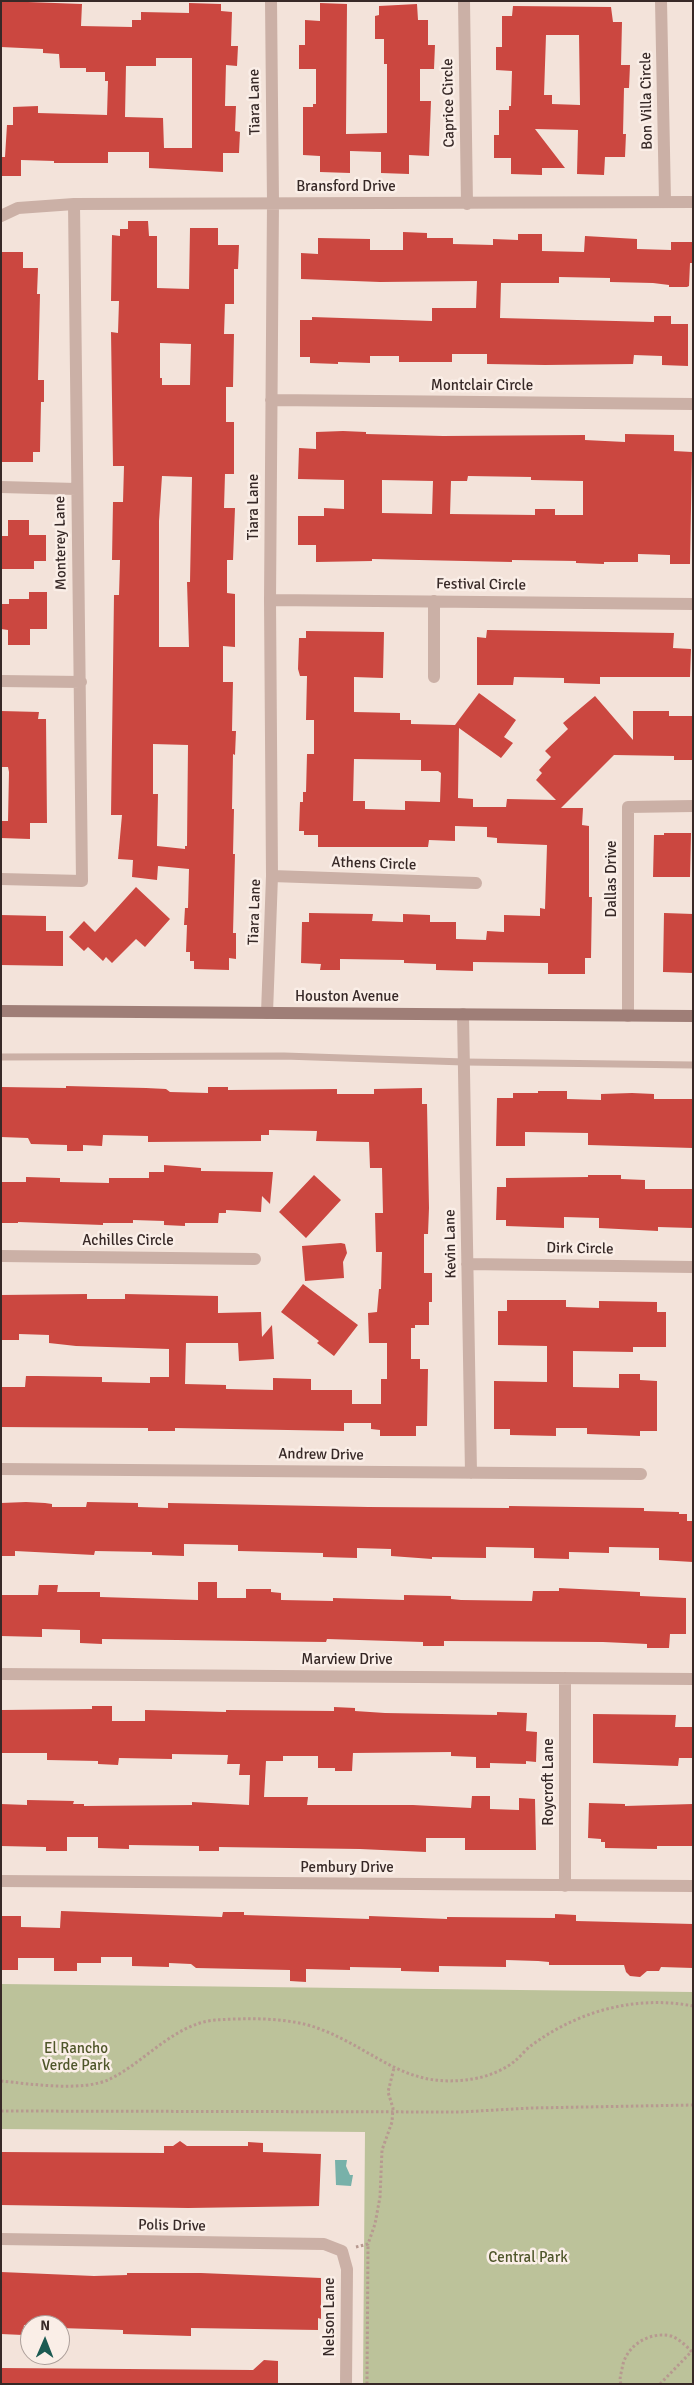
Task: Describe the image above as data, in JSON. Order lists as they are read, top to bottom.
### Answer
{
  "streets": {
    "street": [
      "Bon Villa Circle",
      "Tiara Lane",
      "Caprice Circle",
      "Bransford Drive",
      "Montclair Circle",
      "Monterey Lane",
      "Festival Circle",
      "Athens Circle",
      "Dallas Drive",
      "Houston Avenue",
      "Achilles Circle",
      "Kevin Lane",
      "Dirk Circle",
      "Andrew Drive",
      "Marview Drive",
      "Roycroft Lane",
      "Pembury Drive",
      "Polis Drive",
      "Nelson Lane"
    ]
  },
  "crossings": [
    ["Bon Villa Circle", "Bransford Drive"],
    ["Tiara Lane", "Bransford Drive"],
    ["Tiara Lane", "Montclair Circle"],
    ["Tiara Lane", "Festival Circle"],
    ["Tiara Lane", "Athens Circle"],
    ["Tiara Lane", "Houston Avenue"],
    ["Caprice Circle", "Bransford Drive"],
    ["Bransford Drive", "Monterey Lane"],
    ["Dallas Drive", "Houston Avenue"],
    ["Houston Avenue", "Kevin Lane"],
    ["Kevin Lane", "Dirk Circle"],
    ["Kevin Lane", "Andrew Drive"],
    ["Marview Drive", "Roycroft Lane"],
    ["Roycroft Lane", "Pembury Drive"],
    ["Polis Drive", "Nelson Lane"]
  ],
  "parks": ["El Rancho Verde Park", "Central Park"],
  "north": "top"
}
